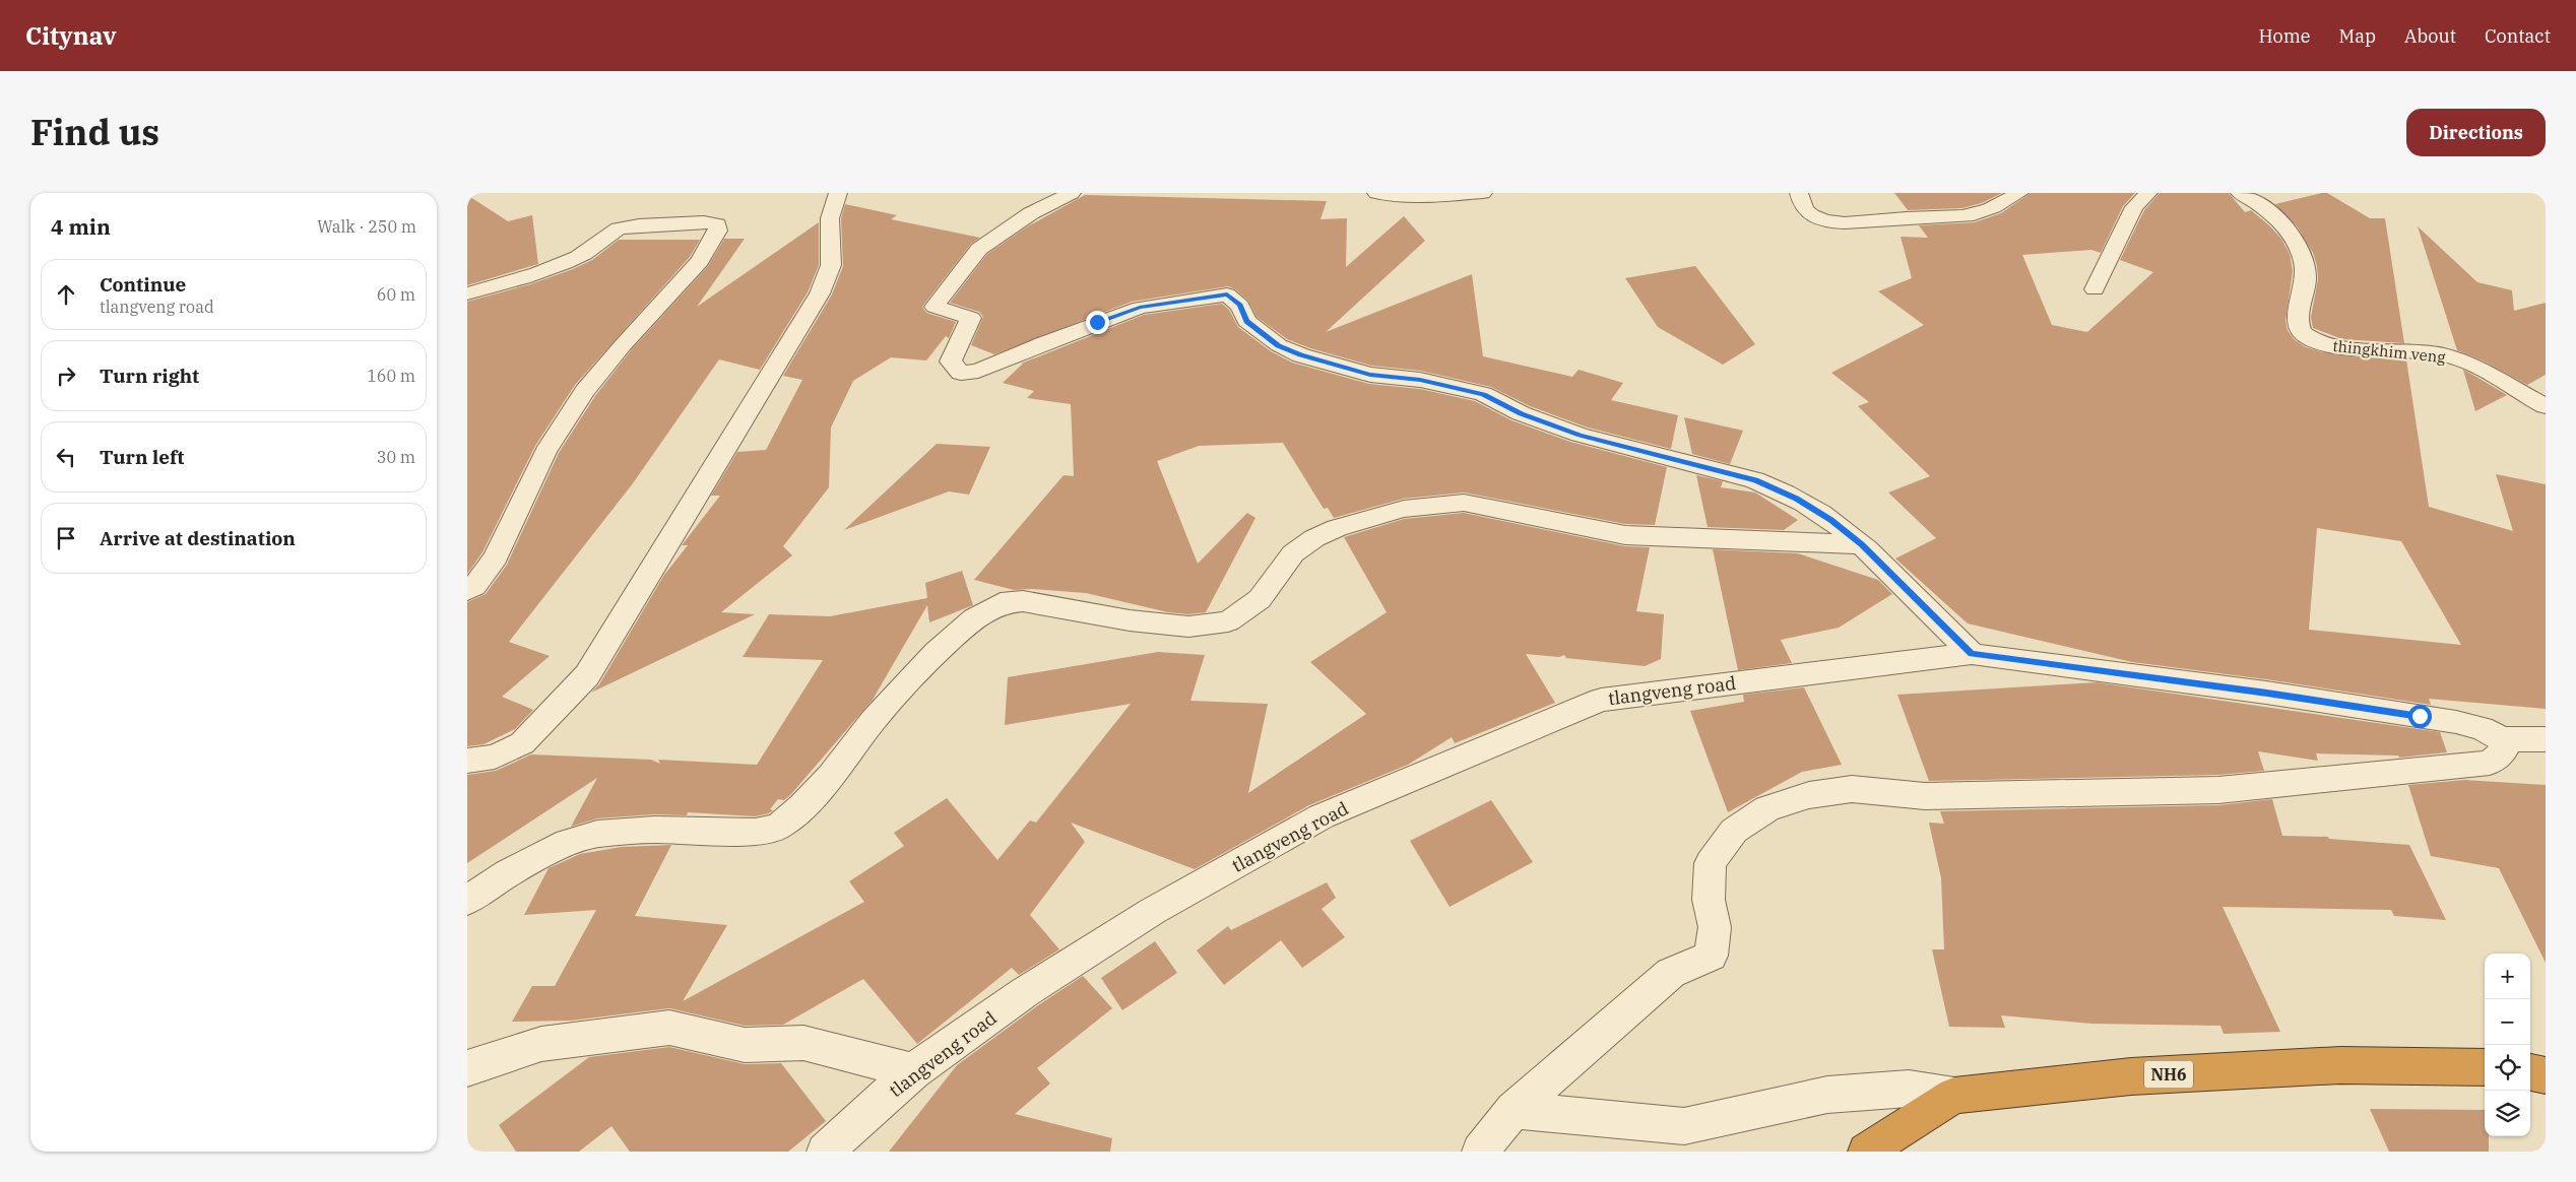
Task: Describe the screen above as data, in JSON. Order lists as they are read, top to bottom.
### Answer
{
  "streets": {
    "highway": ["NH6"],
    "street": ["thingkhim veng", "tlangveng road"]
  },
  "page": {
    "header": "Citynav",
    "nav": [
      "Home",
      "Map",
      "About",
      "Contact"
    ],
    "title": "Find us",
    "buttons": "Directions",
    "heading": ["4 min", "Walk · 250 m"],
    "list": [
      ["Continue", "tlangveng road", "60 m"],
      ["Turn right", "160 m"],
      ["Turn left", "30 m"],
      "Arrive at destination"
    ],
    "map_buttons": ["+", "−"]
  }
}
